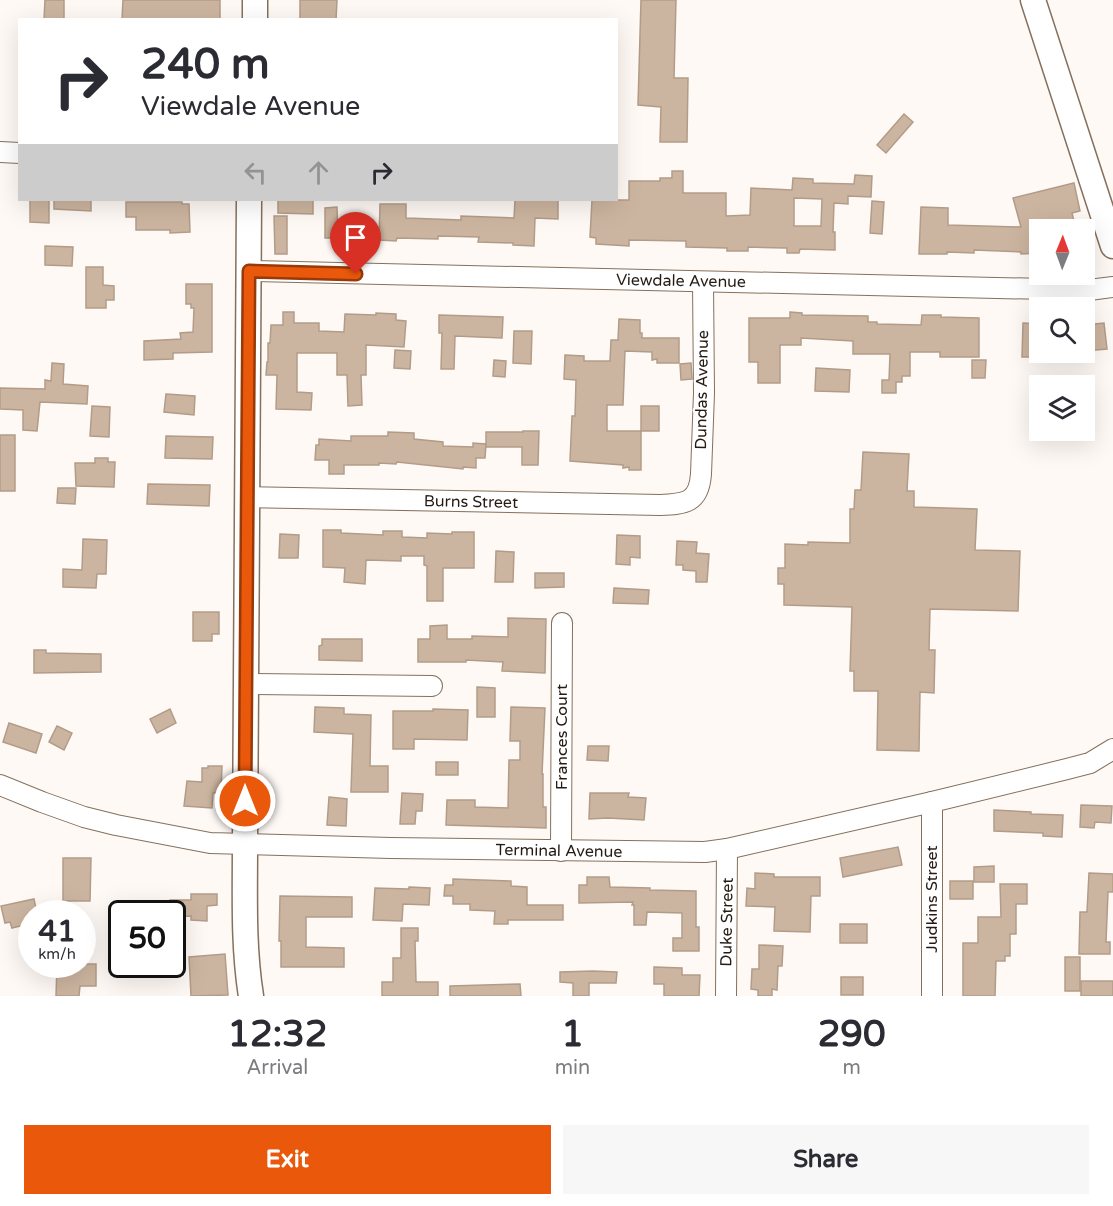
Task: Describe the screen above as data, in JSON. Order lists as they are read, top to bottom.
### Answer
{
  "streets": {
    "street": [
      "Viewdale Avenue",
      "Dundas Avenue",
      "Burns Street",
      "Frances Court",
      "Terminal Avenue",
      "Judkins Street",
      "Duke Street"
    ]
  },
  "crossings": [
    ["Viewdale Avenue", "Dundas Avenue"],
    ["Dundas Avenue", "Burns Street"],
    ["Frances Court", "Terminal Avenue"],
    ["Terminal Avenue", "Judkins Street"],
    ["Terminal Avenue", "Duke Street"]
  ],
  "north": "top",
  "page": {
    "turn": ["240 m", "Viewdale Avenue"],
    "speed": "41 km/h",
    "limit": "50",
    "eta": [
      "12:32",
      "Arrival",
      "1",
      "min",
      "290",
      "m"
    ],
    "buttons": ["Exit", "Share"]
  }
}
